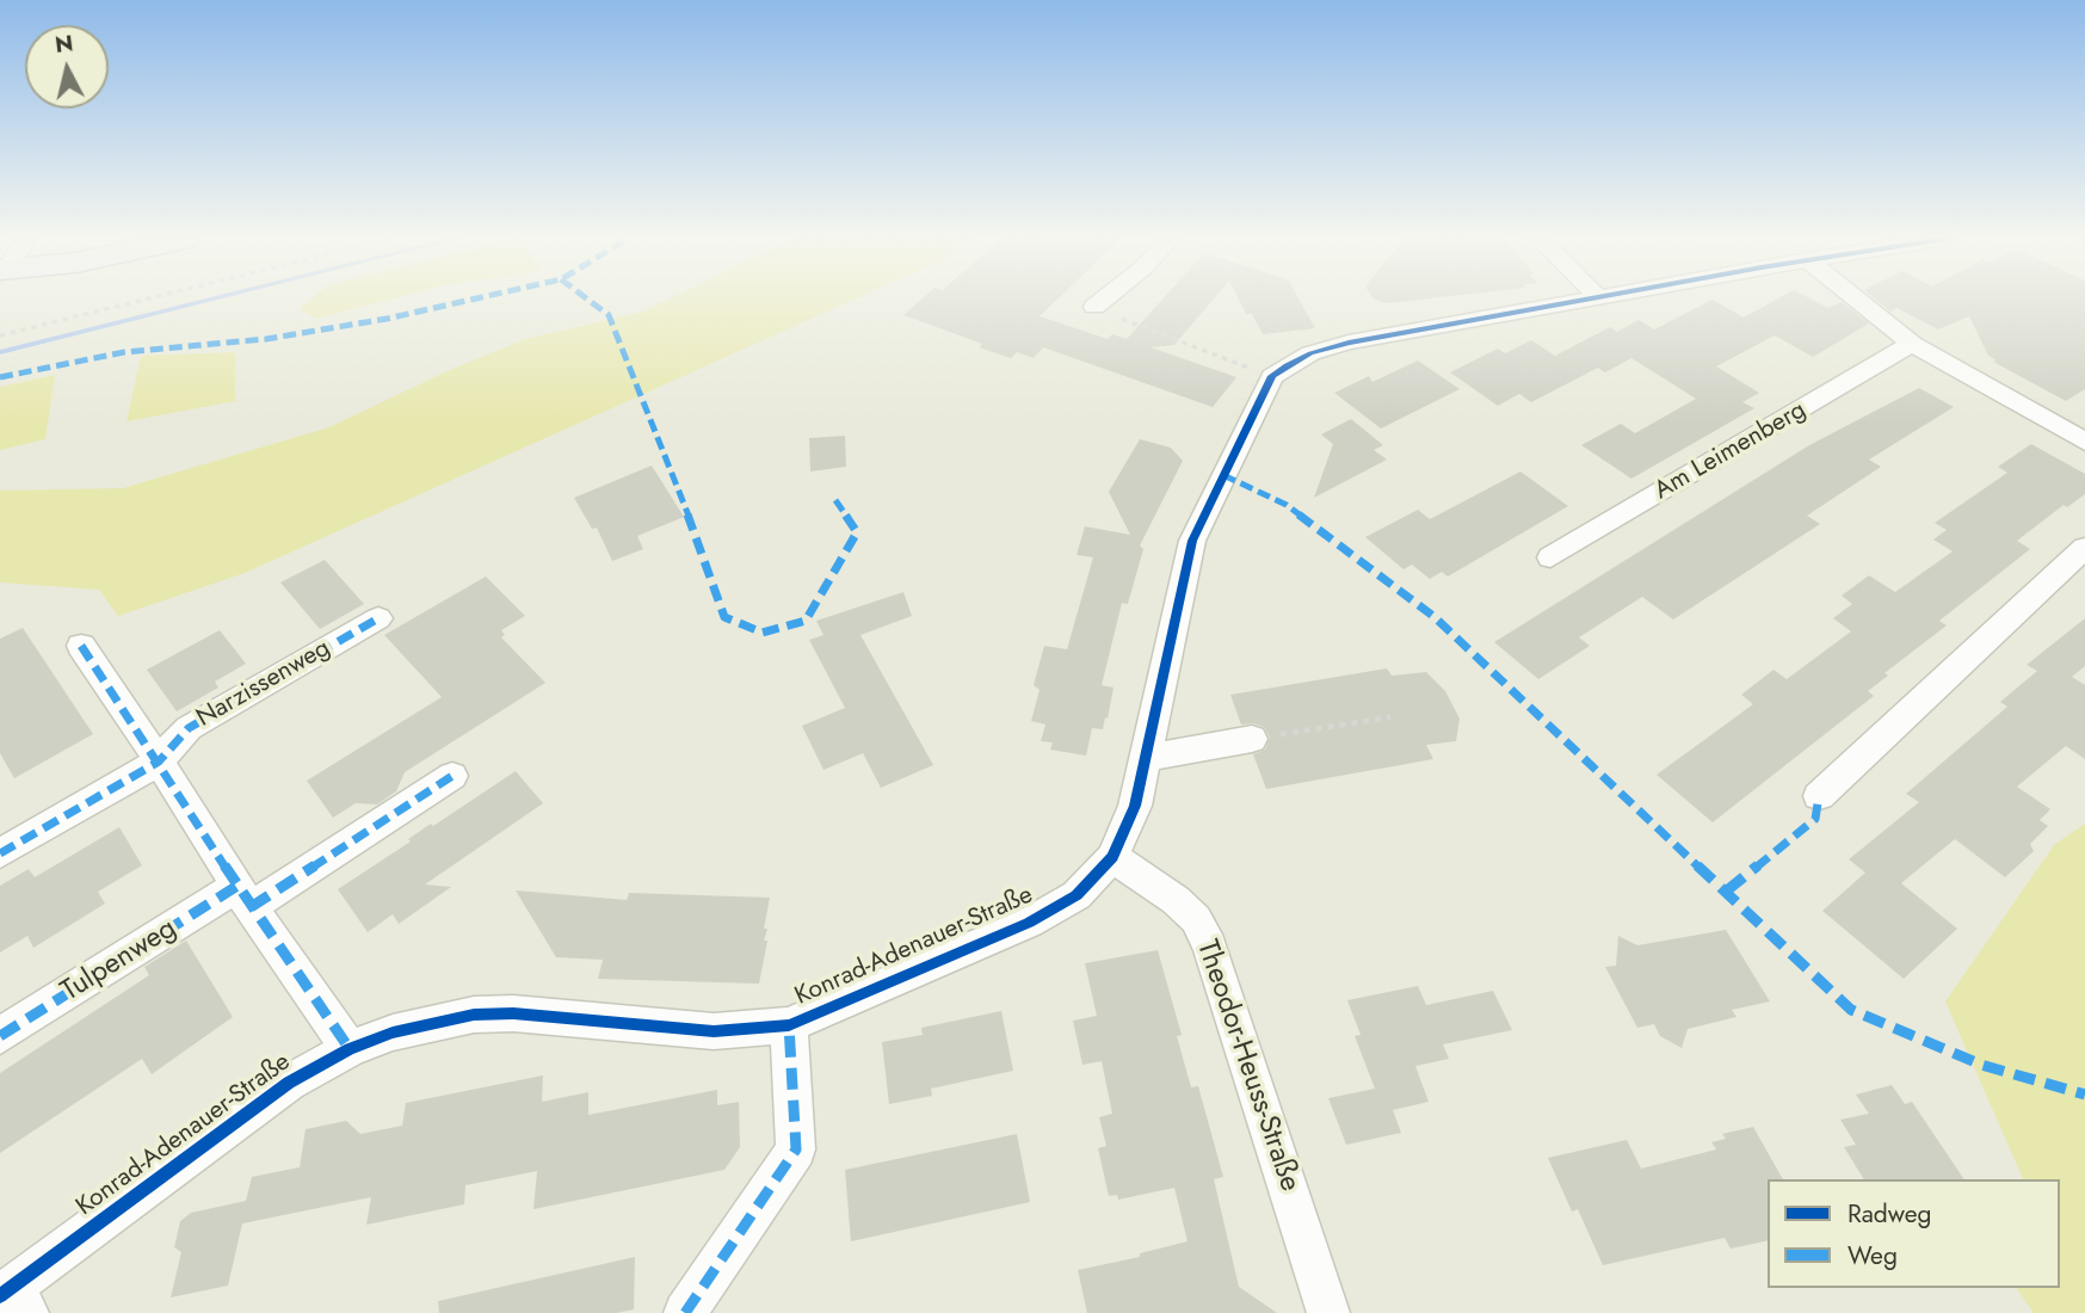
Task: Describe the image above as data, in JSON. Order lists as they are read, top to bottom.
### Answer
{
  "streets": {
    "street": [
      "Am Leimenberg",
      "Narzissenweg",
      "Konrad-Adenauer-Straße",
      "Tulpenweg",
      "Theodor-Heuss-Straße"
    ]
  },
  "crossings": [
    ["Konrad-Adenauer-Straße", "Theodor-Heuss-Straße"]
  ],
  "legend": ["Radweg", "Weg"],
  "north": "top"
}
